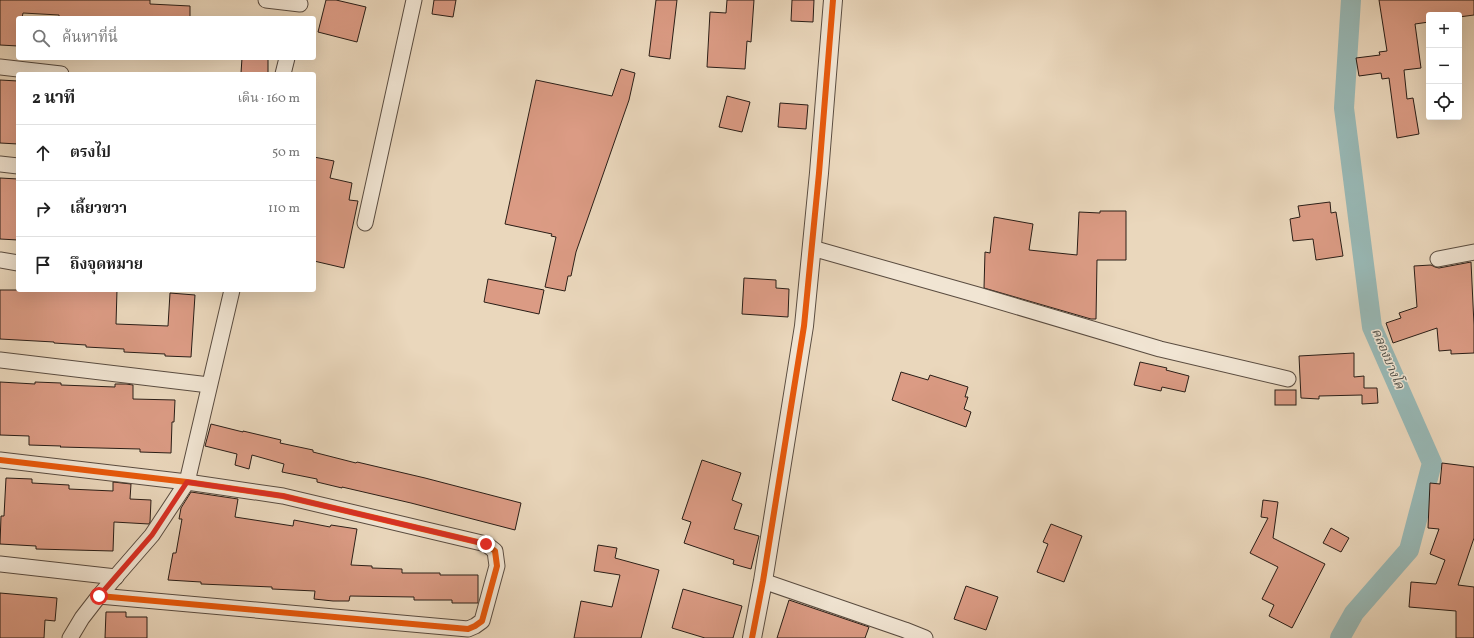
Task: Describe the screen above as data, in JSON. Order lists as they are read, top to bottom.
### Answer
{
  "water": ["คลองบางโค"],
  "page": {
    "map_buttons": ["+", "−"],
    "search": "ค้นหาที่นี่",
    "heading": ["2 นาที", "เดิน · 160 m"],
    "list": [
      ["ตรงไป", "50 m"],
      ["เลี้ยวขวา", "110 m"],
      "ถึงจุดหมาย"
    ]
  }
}
